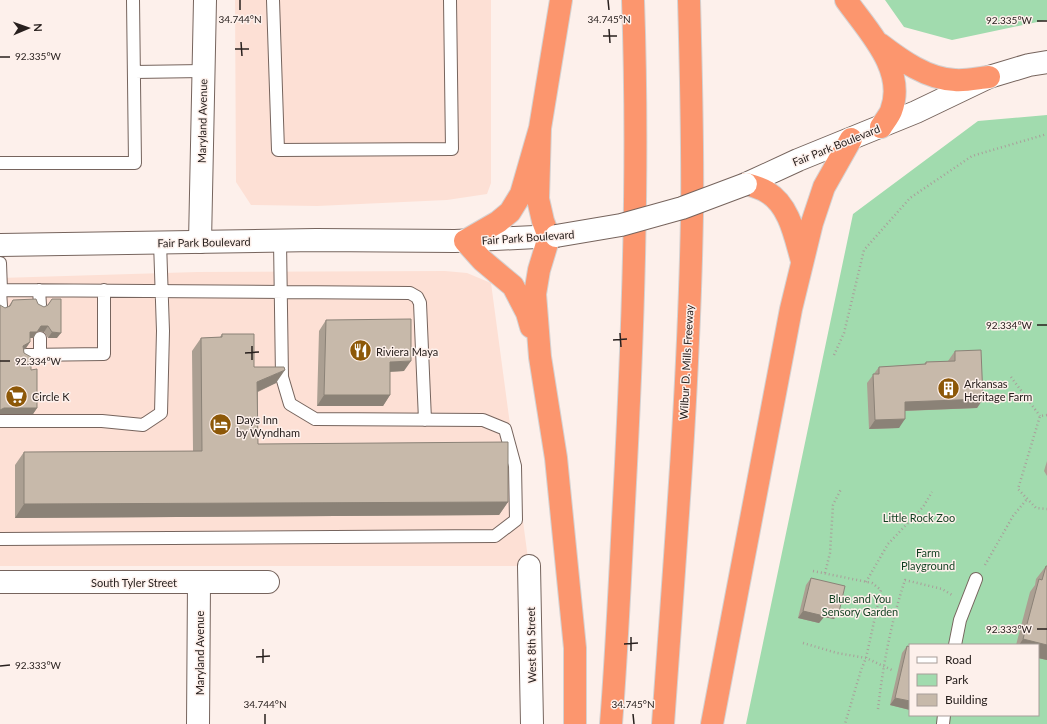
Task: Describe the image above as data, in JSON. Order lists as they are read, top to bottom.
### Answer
{
  "streets": {
    "highway": ["Wilbur D. Mills Freeway"],
    "street": [
      "Maryland Avenue",
      "Fair Park Boulevard",
      "South Tyler Street",
      "West 8th Street"
    ]
  },
  "crossings": [
    ["Maryland Avenue", "Fair Park Boulevard"],
    ["Maryland Avenue", "South Tyler Street"]
  ],
  "parks": ["Little Rock Zoo", "Farm Playground", "Blue and You Sensory Garden"],
  "places": {
    "restaurant": ["Riviera Maya"],
    "building": ["Arkansas Heritage Farm"],
    "supermarket": ["Circle K"],
    "hotel": ["Days Inn by Wyndham"]
  },
  "legend": ["Road", "Park", "Building"],
  "north": "right",
  "coordinates": [
    "34.744°N",
    "34.745°N",
    "92.335°W",
    "92.334°W",
    "92.333°W"
  ]
}
